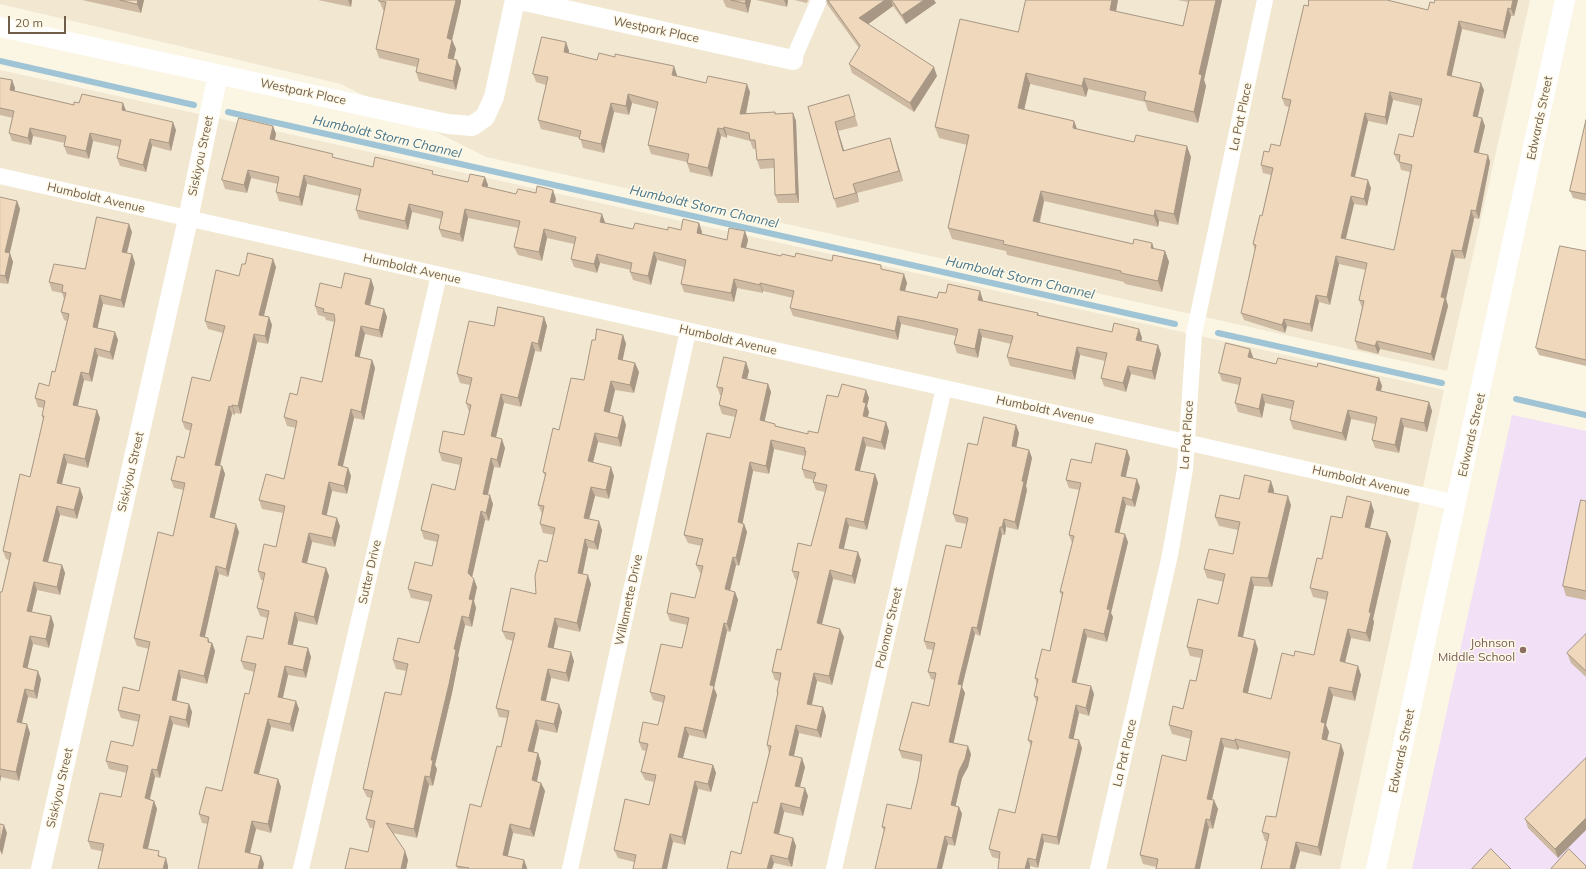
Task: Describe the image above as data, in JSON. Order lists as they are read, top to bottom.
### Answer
{
  "streets": {
    "street": [
      "Westpark Place",
      "La Pat Place",
      "Edwards Street",
      "Siskiyou Street",
      "Humboldt Avenue",
      "Sutter Drive",
      "Willamette Drive",
      "Palomar Street"
    ]
  },
  "crossings": [
    ["Westpark Place", "Siskiyou Street"],
    ["La Pat Place", "Humboldt Avenue"],
    ["Edwards Street", "Humboldt Avenue"],
    ["Siskiyou Street", "Humboldt Avenue"],
    ["Humboldt Avenue", "Sutter Drive"],
    ["Humboldt Avenue", "Willamette Drive"],
    ["Humboldt Avenue", "Palomar Street"]
  ],
  "water": ["Humboldt Storm Channel"],
  "places": ["Johnson Middle School"],
  "scale_bar": "20 m"
}
